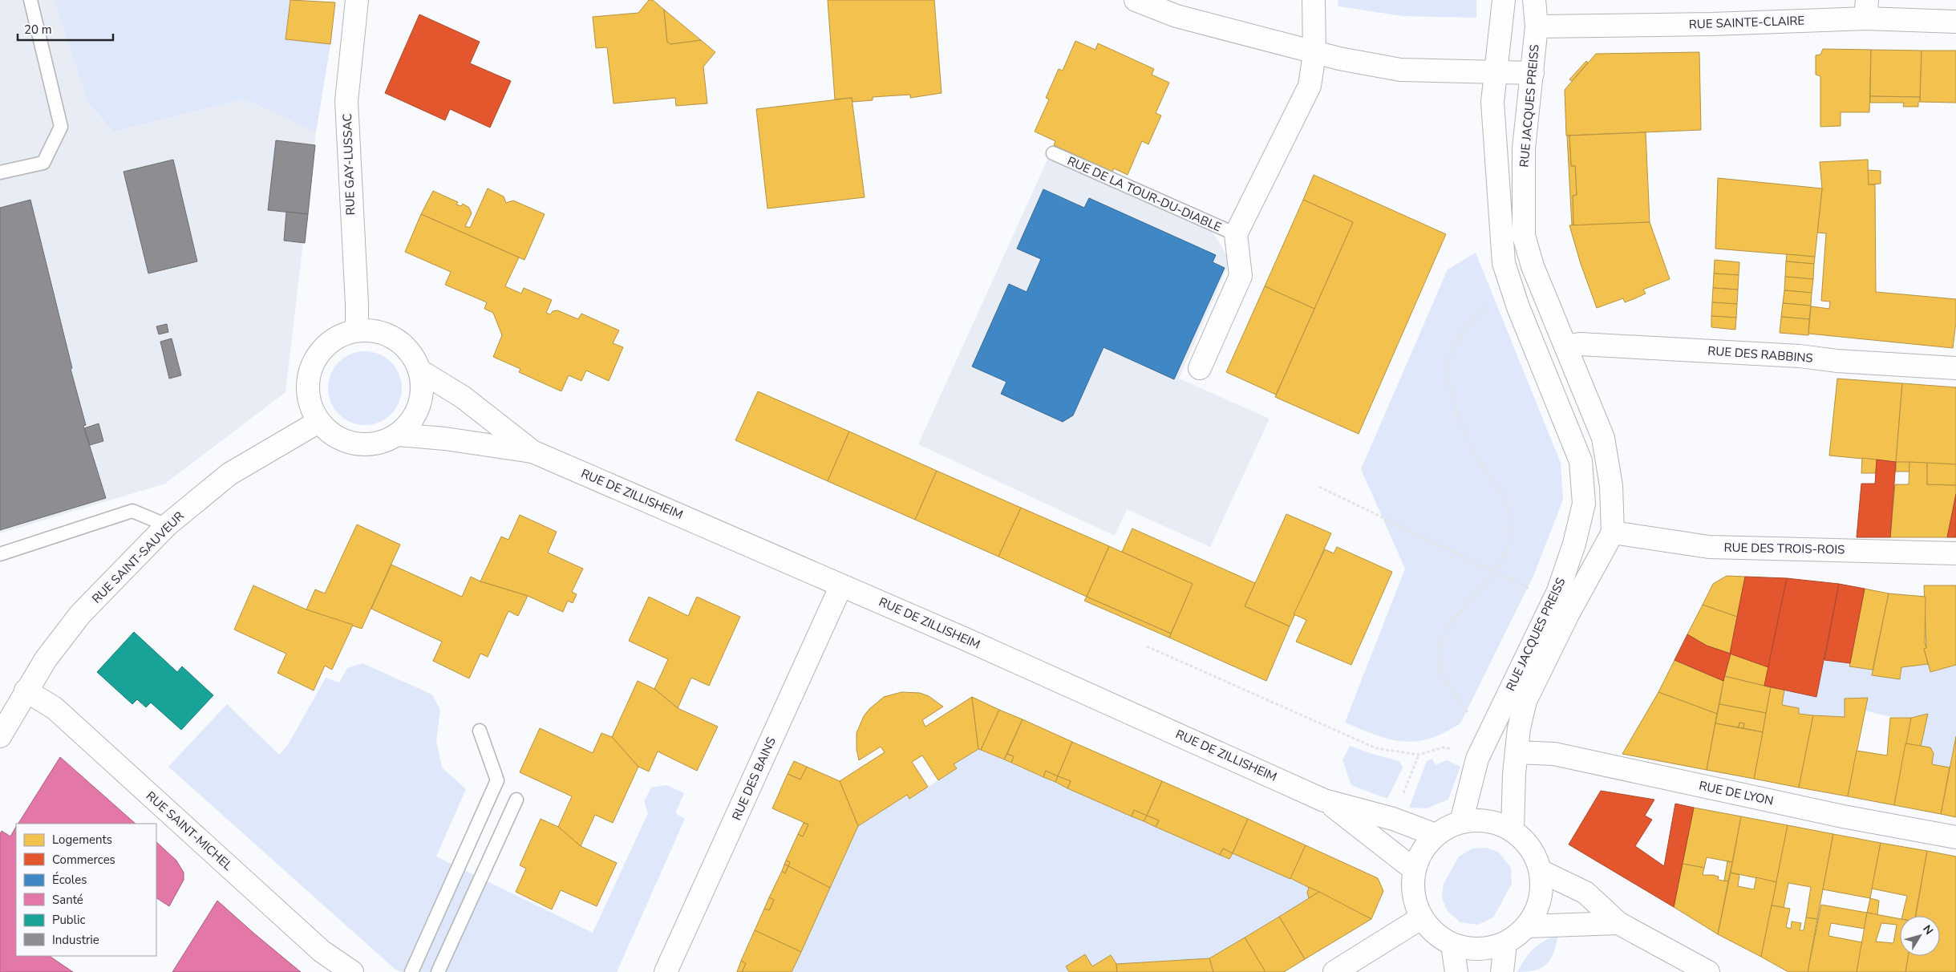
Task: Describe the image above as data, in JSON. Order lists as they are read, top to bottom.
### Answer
{
  "streets": {
    "street": [
      "RUE SAINTE-CLAIRE",
      "RUE JACQUES PREISS",
      "RUE GAY-LUSSAC",
      "RUE DE LA TOUR-DU-DIABLE",
      "RUE DES RABBINS",
      "RUE DE ZILLISHEIM",
      "RUE DES TROIS-ROIS",
      "RUE SAINT-SAUVEUR",
      "RUE DES BAINS",
      "RUE DE LYON",
      "RUE SAINT-MICHEL"
    ]
  },
  "crossings": [
    ["RUE SAINTE-CLAIRE", "RUE JACQUES PREISS"],
    ["RUE JACQUES PREISS", "RUE DES RABBINS"],
    ["RUE JACQUES PREISS", "RUE DE ZILLISHEIM"],
    ["RUE JACQUES PREISS", "RUE DES TROIS-ROIS"],
    ["RUE JACQUES PREISS", "RUE DE LYON"],
    ["RUE GAY-LUSSAC", "RUE DE ZILLISHEIM"],
    ["RUE GAY-LUSSAC", "RUE SAINT-SAUVEUR"],
    ["RUE DE ZILLISHEIM", "RUE SAINT-SAUVEUR"],
    ["RUE DE ZILLISHEIM", "RUE DES BAINS"],
    ["RUE SAINT-SAUVEUR", "RUE SAINT-MICHEL"]
  ],
  "legend": [
    "Logements",
    "Commerces",
    "Écoles",
    "Santé",
    "Public",
    "Industrie"
  ],
  "scale_bar": "20 m",
  "north": "top right"
}
